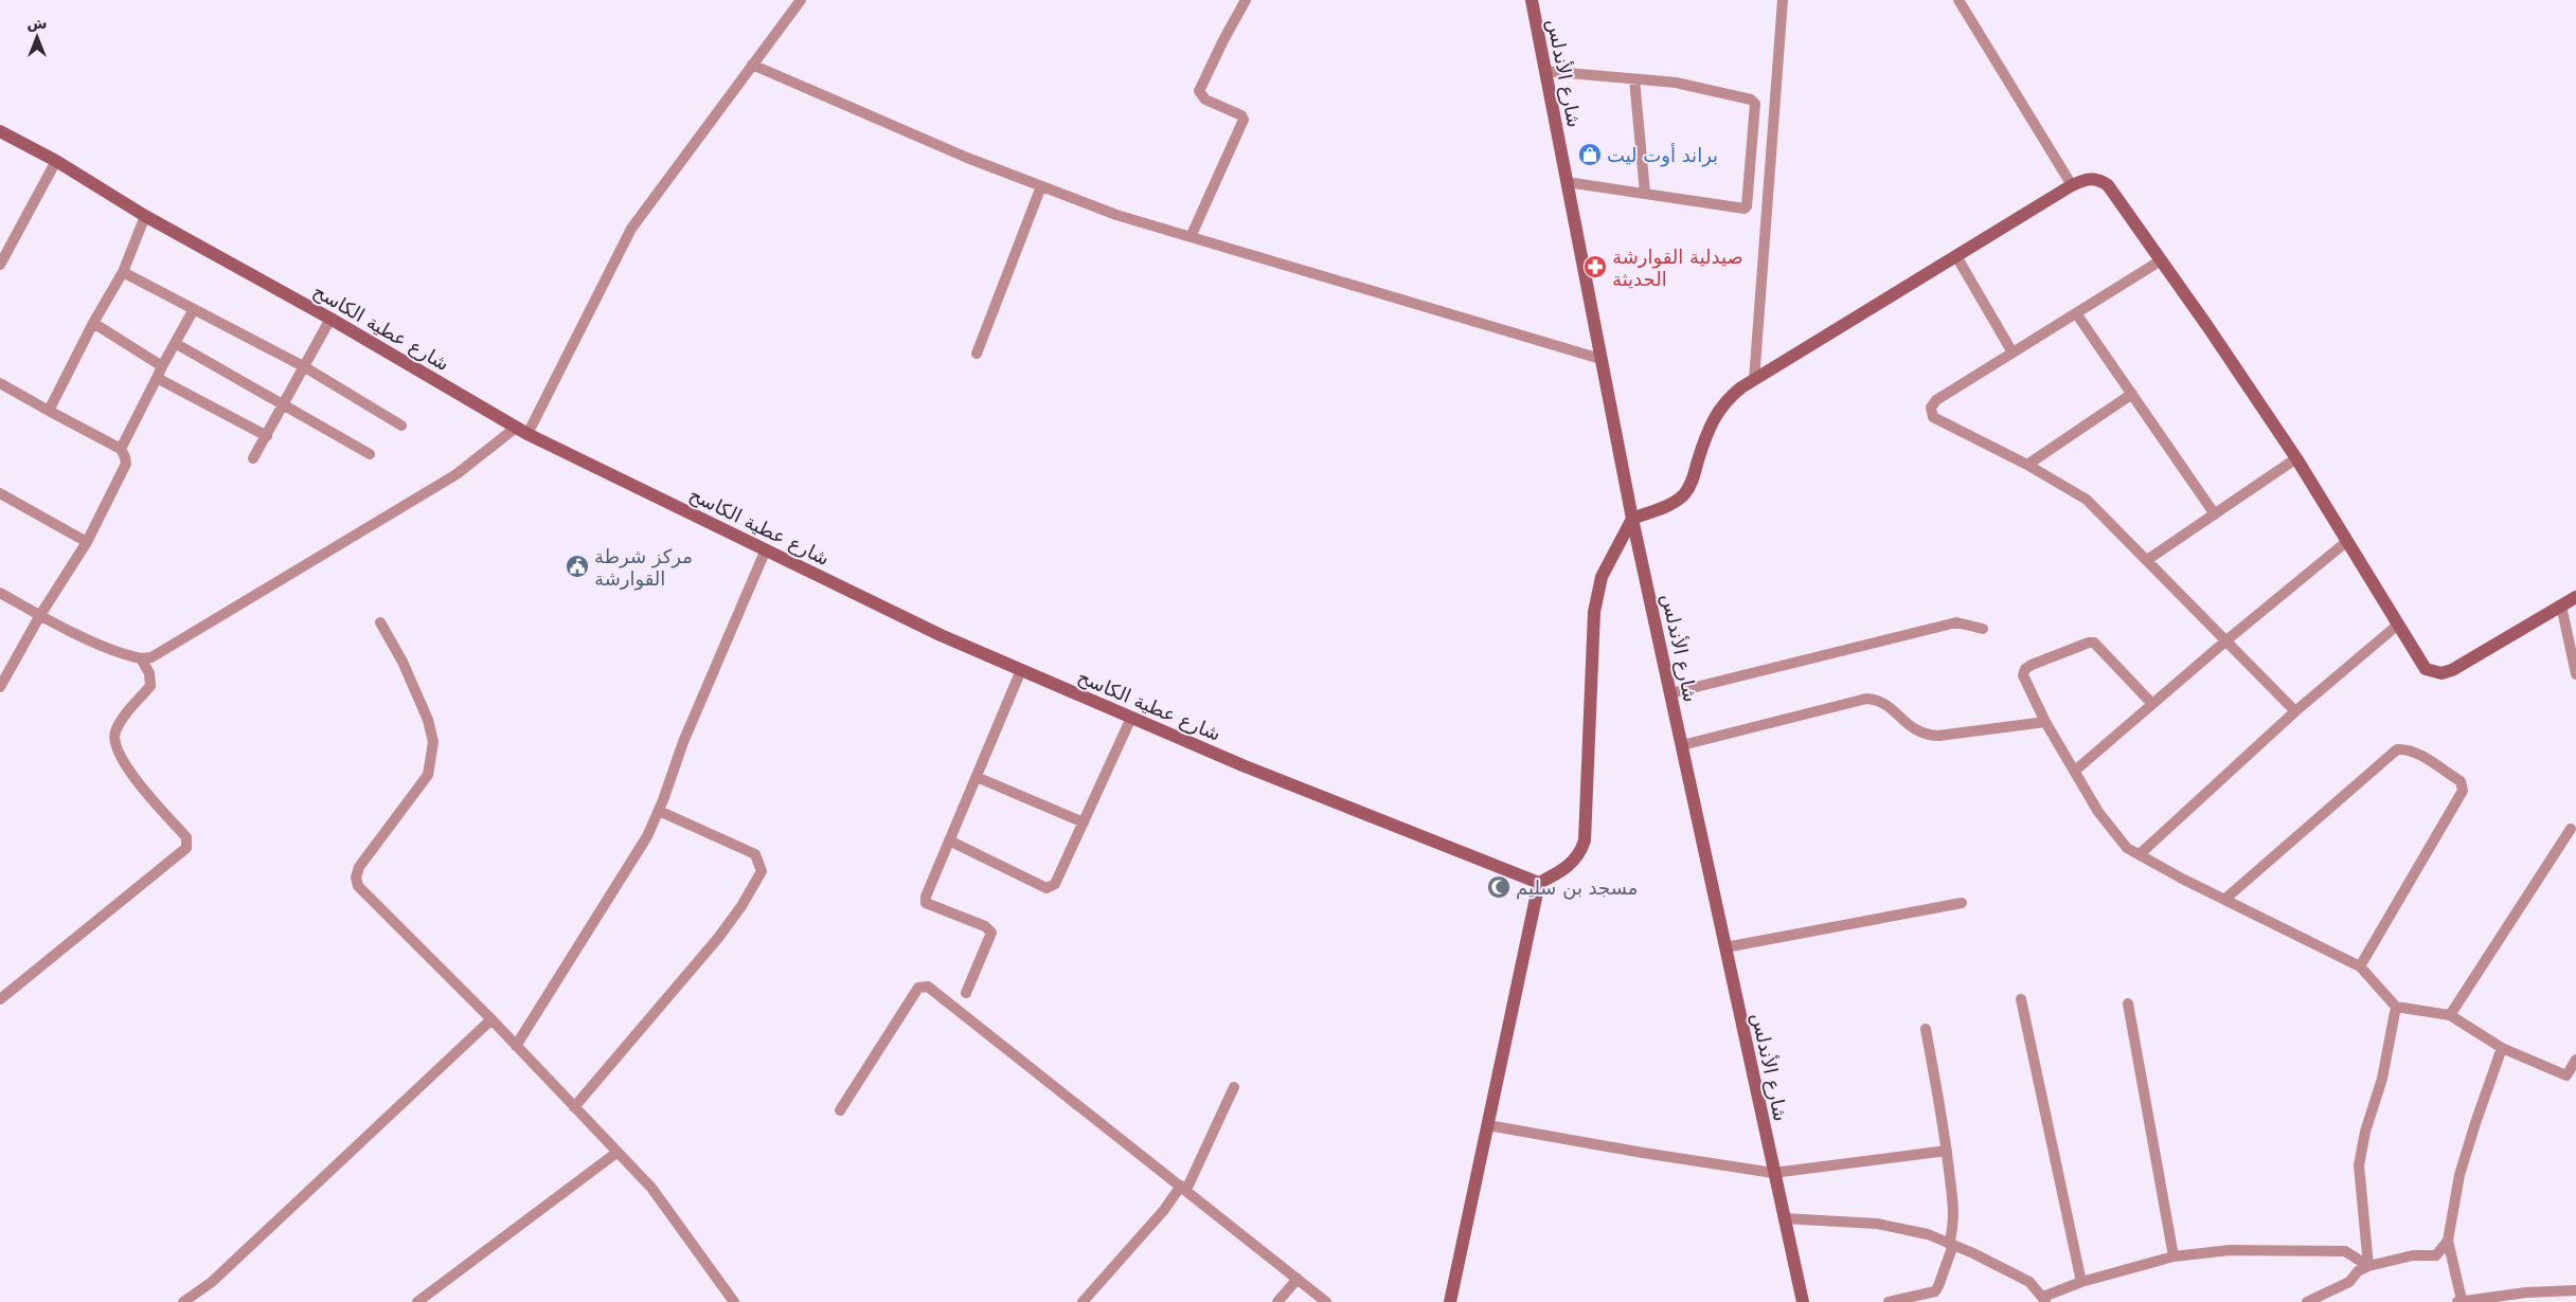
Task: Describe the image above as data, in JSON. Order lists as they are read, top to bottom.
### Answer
{
  "streets": {
    "main road": ["شارع الأندلس", "شارع عطية الكاسح"]
  },
  "places": {
    "shop": ["براند أوت ليت"],
    "pharmacy": ["صيدلية القوارشة الحديثة"],
    "public building": ["مركز شرطة القوارشة"],
    "mosque": ["مسجد بن سليم"]
  },
  "north": "top"
}
